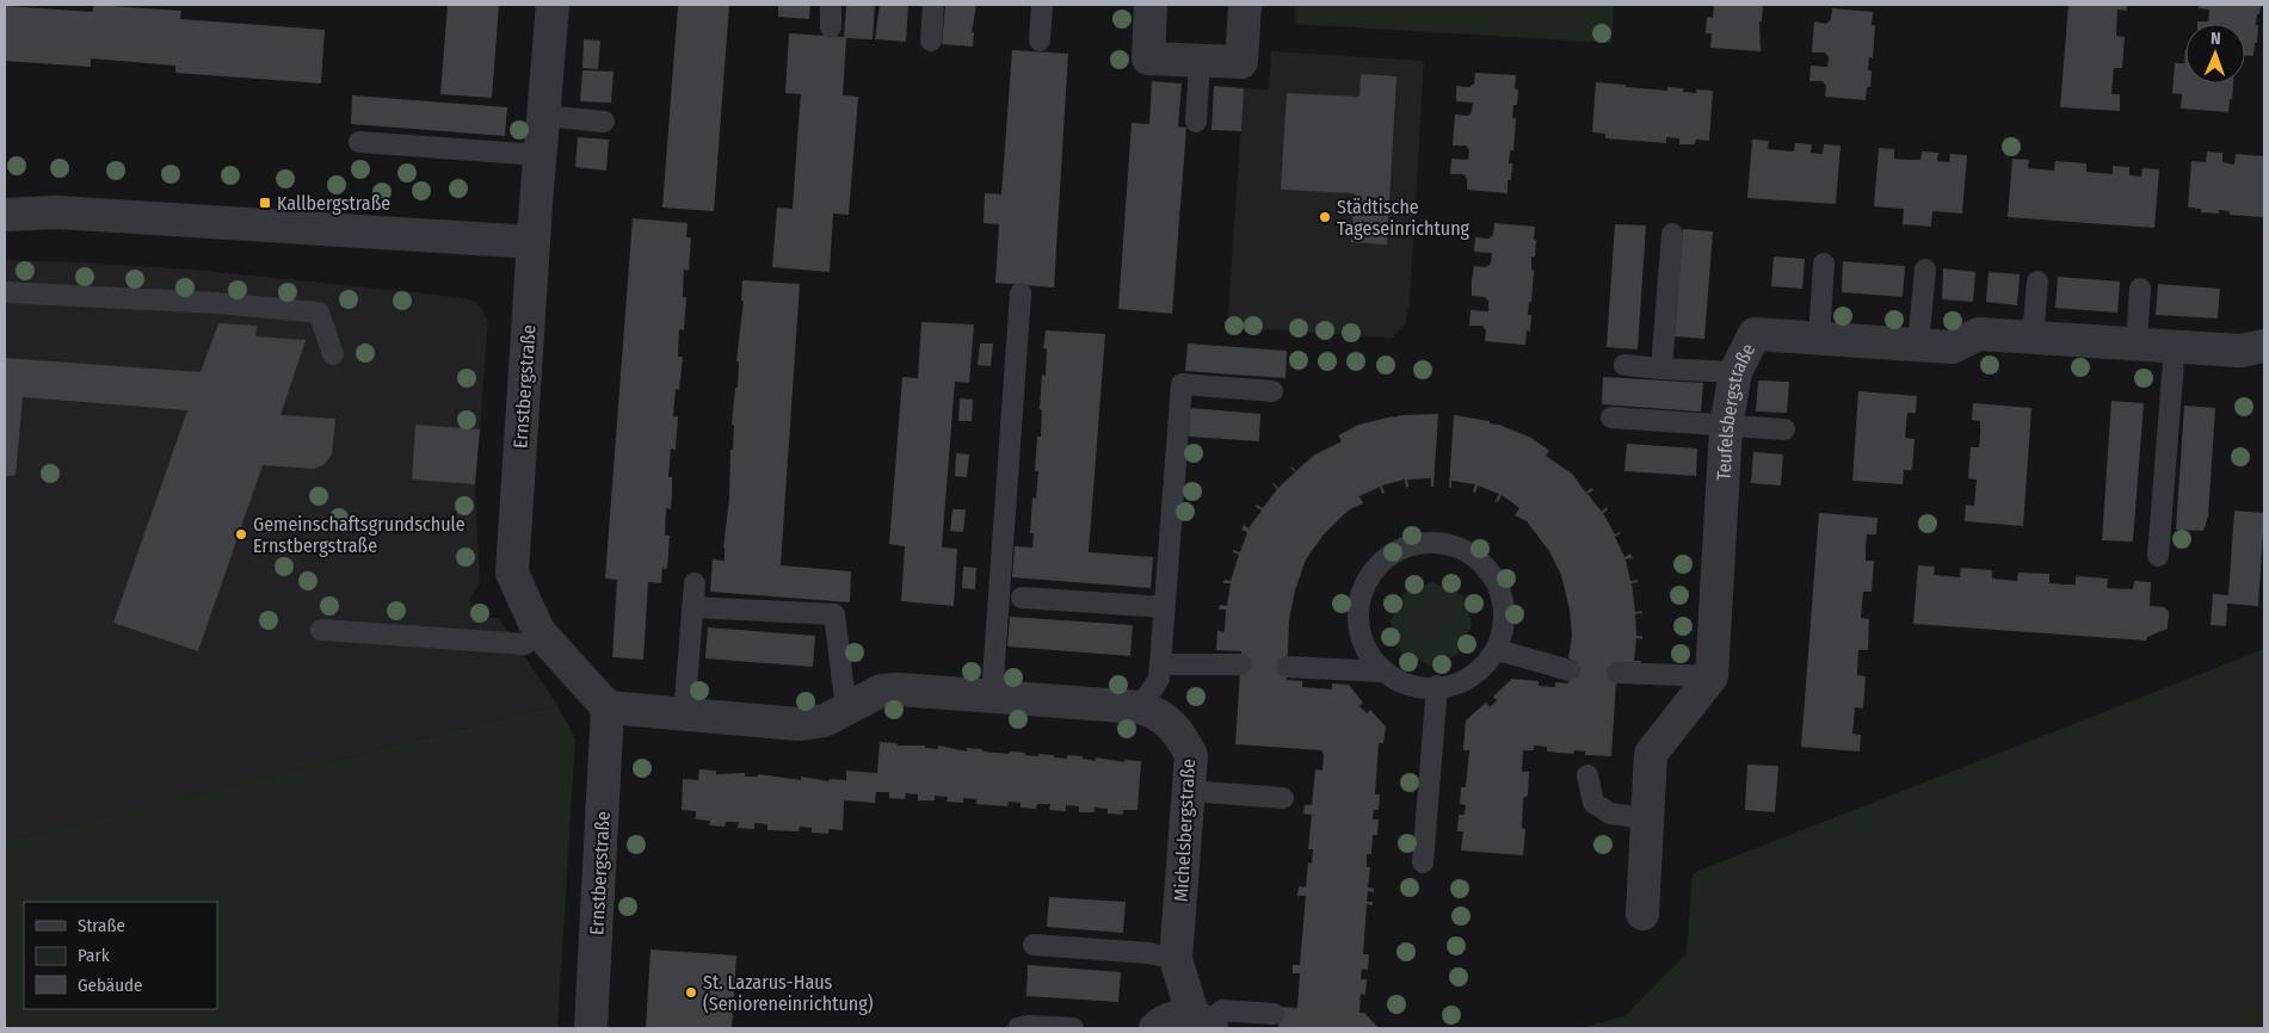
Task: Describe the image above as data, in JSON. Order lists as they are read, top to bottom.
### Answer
{
  "streets": {
    "street": ["Ernstbergstraße", "Teufelsbergstraße", "Michelsbergstraße"]
  },
  "crossings": [
    ["Ernstbergstraße", "Michelsbergstraße"]
  ],
  "places": {
    "transit": ["Kallbergstraße"],
    "other": ["Städtische Tageseinrichtung", "Gemeinschaftsgrundschule Ernstbergstraße", "St. Lazarus-Haus (Senioreneinrichtung)"]
  },
  "legend": ["Straße", "Park", "Gebäude"],
  "north": "top"
}
